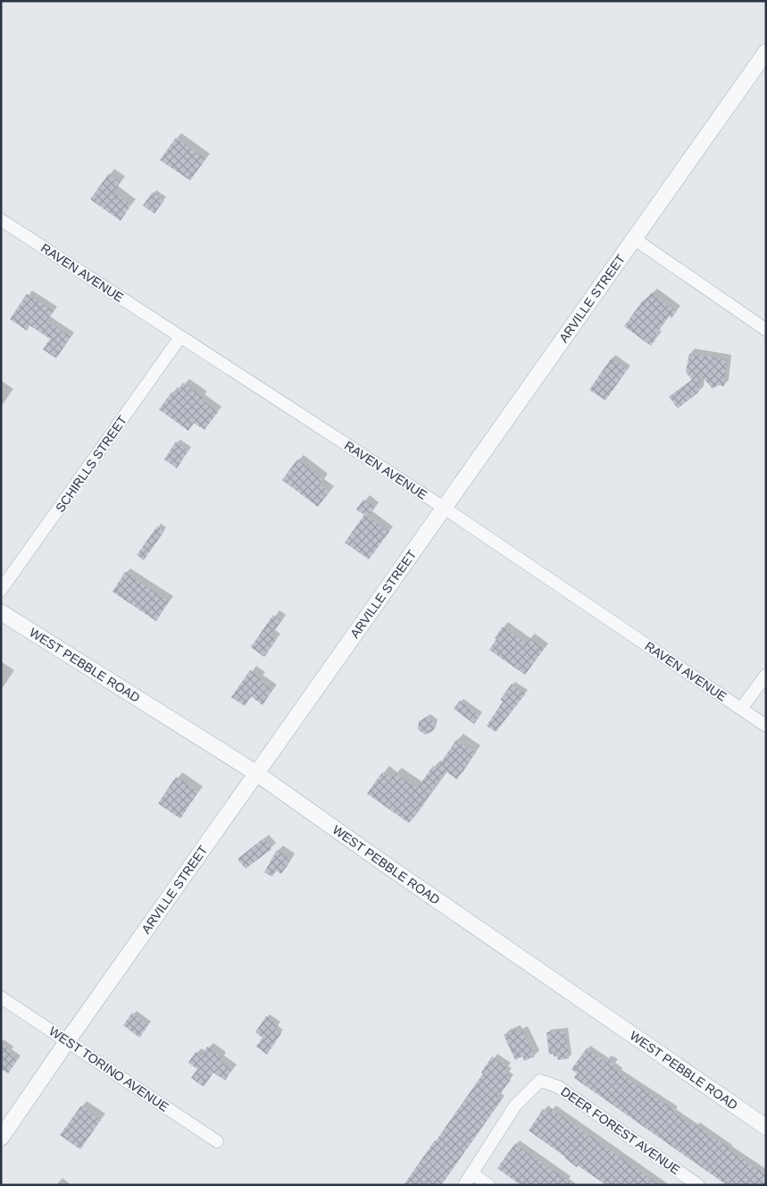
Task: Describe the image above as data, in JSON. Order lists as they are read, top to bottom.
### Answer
{
  "streets": {
    "street": [
      "RAVEN AVENUE",
      "ARVILLE STREET",
      "SCHIRLLS STREET",
      "WEST PEBBLE ROAD",
      "WEST TORINO AVENUE",
      "DEER FOREST AVENUE"
    ]
  },
  "crossings": [
    ["RAVEN AVENUE", "ARVILLE STREET"],
    ["RAVEN AVENUE", "SCHIRLLS STREET"],
    ["ARVILLE STREET", "WEST PEBBLE ROAD"],
    ["ARVILLE STREET", "WEST TORINO AVENUE"]
  ]
}
